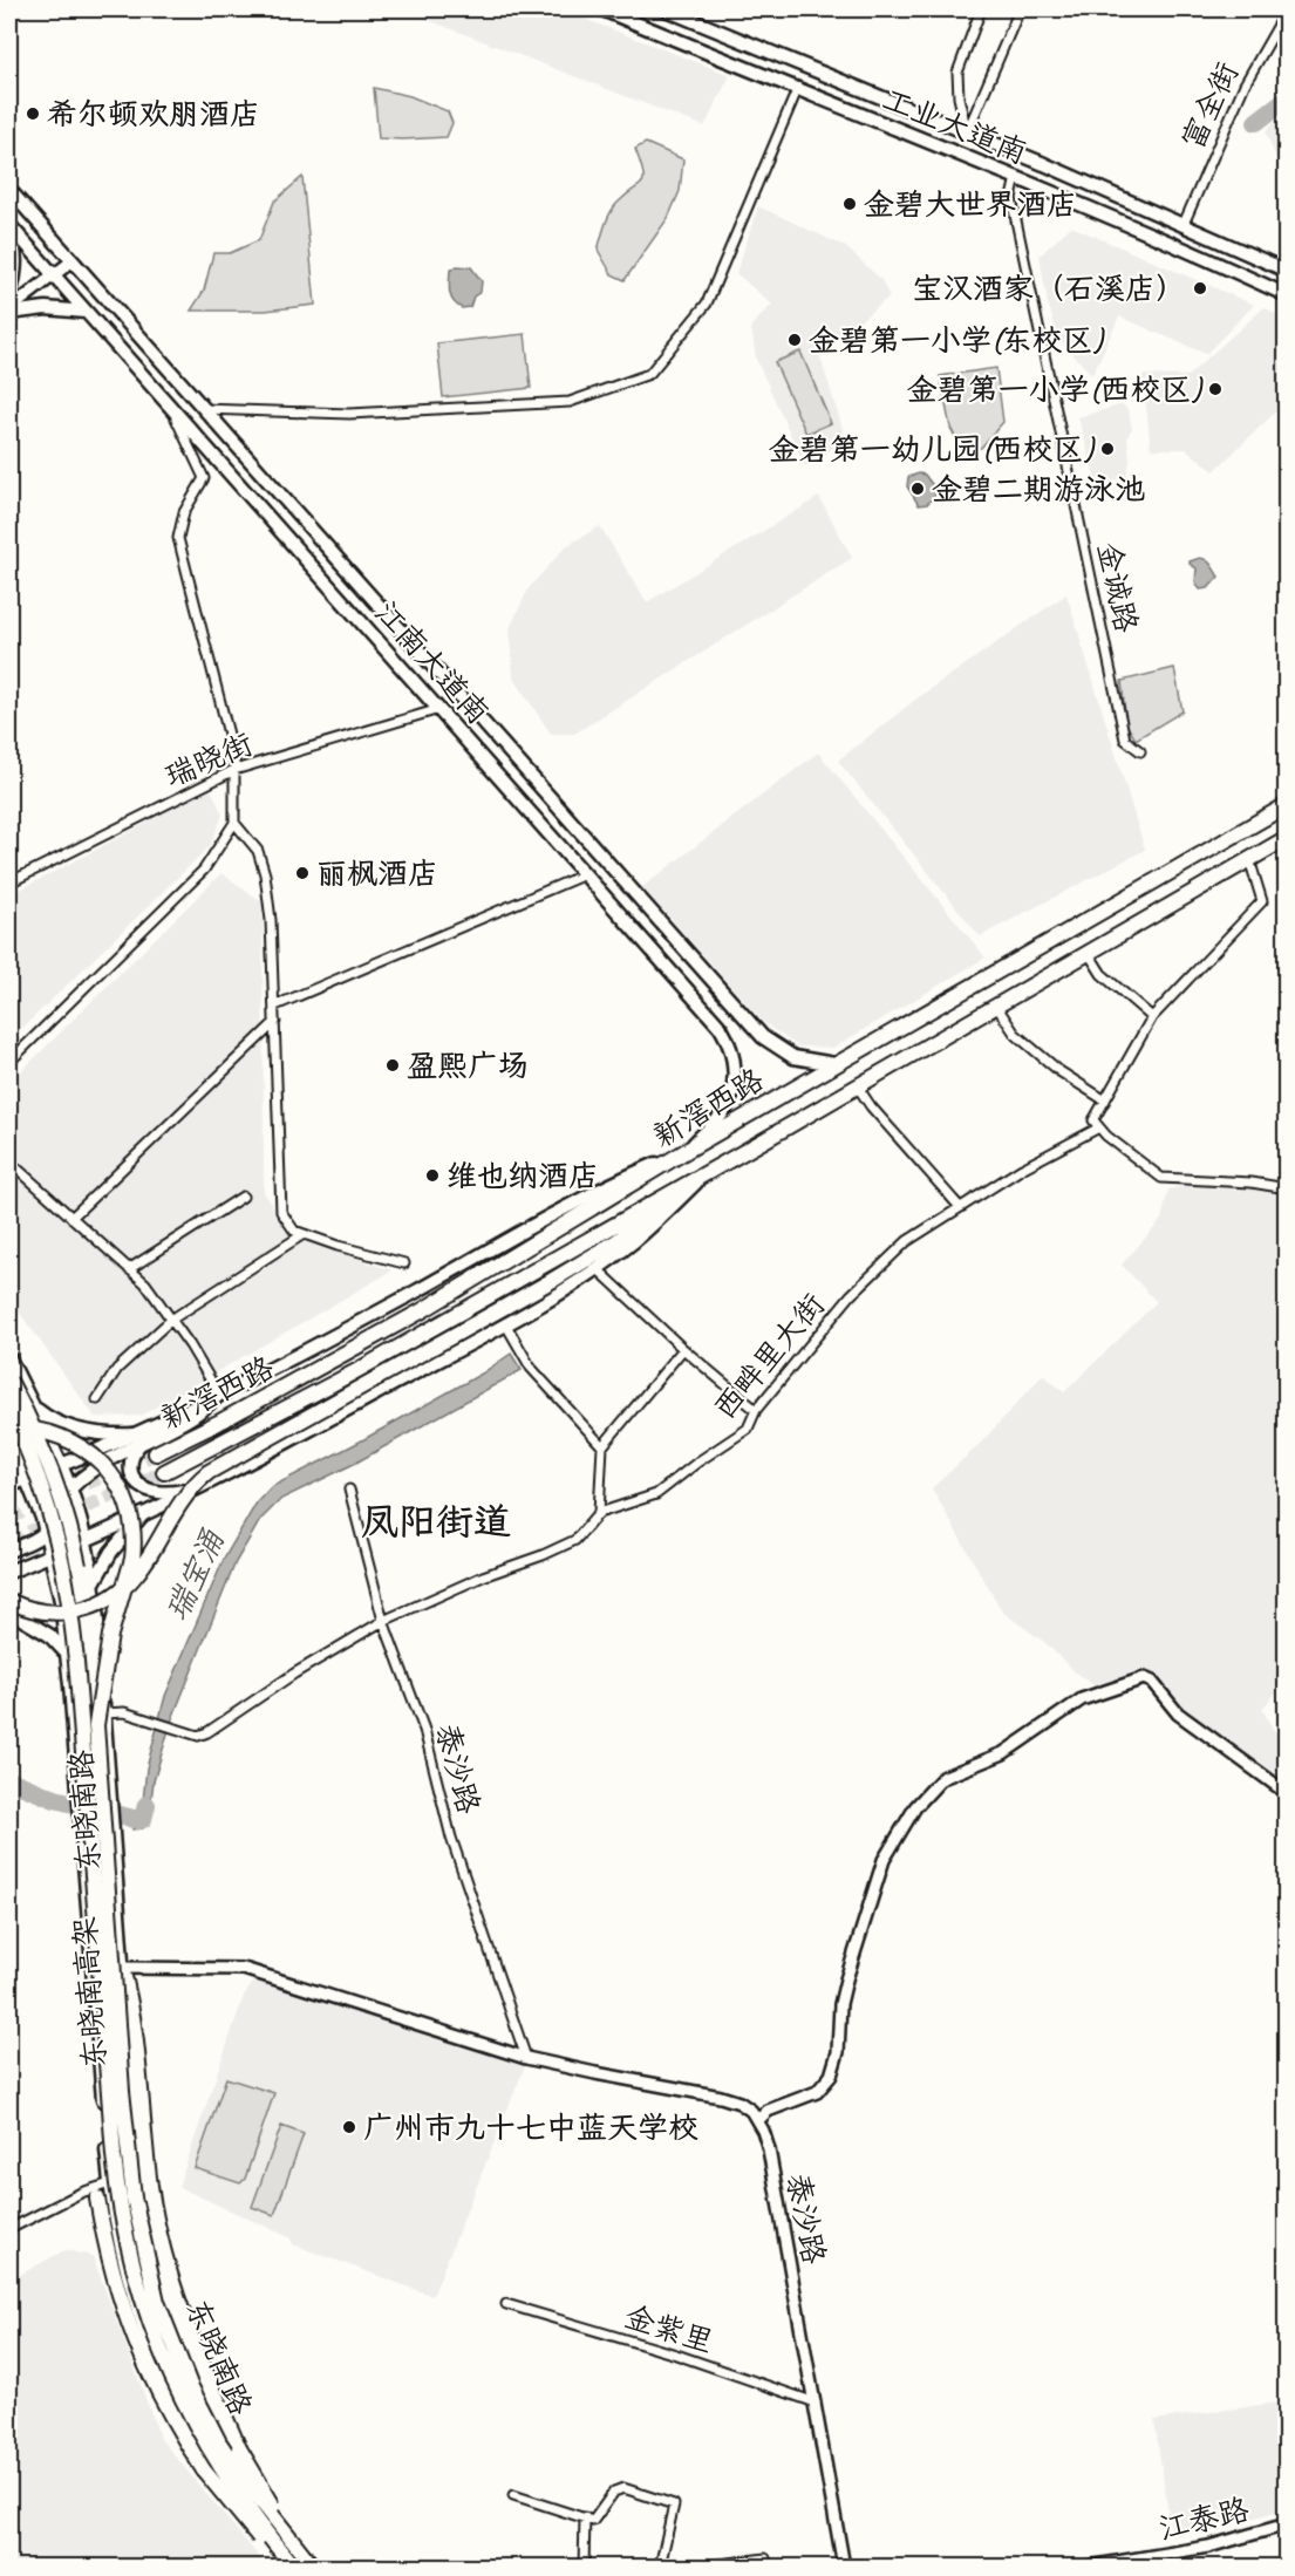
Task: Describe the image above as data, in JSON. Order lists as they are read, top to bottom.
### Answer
{
  "streets": {
    "highway": ["新滘西路", "东晓南高架"],
    "main road": ["工业大道南", "江南大道南", "东晓南路"],
    "street": [
      "富全街",
      "金诚路",
      "瑞晓街",
      "西畔里大街",
      "泰沙路",
      "金紫里",
      "江泰路"
    ]
  },
  "crossings": [
    ["工业大道南", "金诚路"],
    ["江南大道南", "瑞晓街"],
    ["江南大道南", "新滘西路"],
    ["泰沙路", "金紫里"],
    ["东晓南路", "东晓南高架"]
  ],
  "districts": ["凤阳街道"],
  "water": ["瑞宝涌"],
  "places": [
    "希尔顿欢朋酒店",
    "金碧大世界酒店",
    "宝汉酒家（石溪店）",
    "金碧第一小学(东校区)",
    "金碧第一小学(西校区)",
    "金碧第一幼儿园(西校区)",
    "金碧二期游泳池",
    "丽枫酒店",
    "盈熙广场",
    "维也纳酒店",
    "广州市九十七中蓝天学校"
  ]
}
